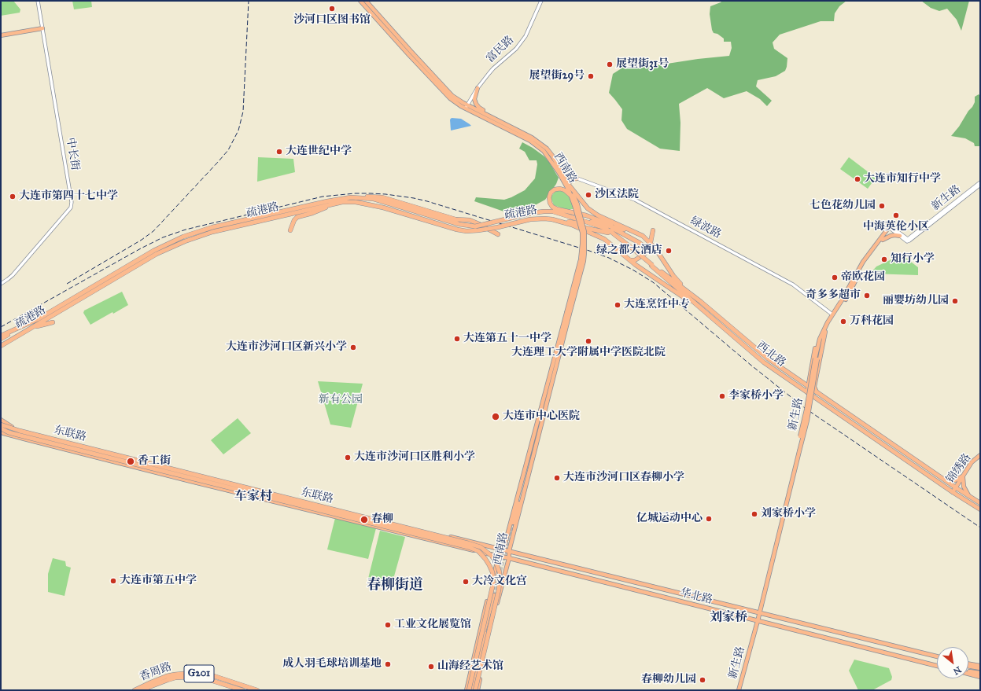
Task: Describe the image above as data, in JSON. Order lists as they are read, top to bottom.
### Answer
{
  "streets": {
    "highway": [
      "疏港路",
      "西北路",
      "东联路",
      "香周路",
      "G201"
    ],
    "main road": [
      "西南路",
      "新生路",
      "锦绣路",
      "华北路"
    ],
    "street": ["富民路", "中长街", "绿波路"]
  },
  "crossings": [
    ["富民路", "西南路"],
    ["西南路", "绿波路"],
    ["西南路", "东联路"],
    ["西南路", "华北路"],
    ["新生路", "绿波路"],
    ["新生路", "华北路"],
    ["疏港路", "西北路"],
    ["西北路", "锦绣路"]
  ],
  "districts": ["车家村", "春柳街道", "刘家桥"],
  "parks": ["新有公园"],
  "places": [
    "沙河口区图书馆",
    "展望街31号",
    "展望街29号",
    "大连世纪中学",
    "大连市知行中学",
    "沙区法院",
    "大连市第四十七中学",
    "七色花幼儿园",
    "中海英伦小区",
    "绿之都大酒店",
    "知行小学",
    "帝欧花园",
    "奇多多超市",
    "丽婴坊幼儿园",
    "大连烹饪中专",
    "万科花园",
    "大连第五十一中学",
    "大连理工大学附属中学医院北院",
    "大连市沙河口区新兴小学",
    "李家桥小学",
    "大连市中心医院",
    "大连市沙河口区胜利小学",
    "香工街",
    "大连市沙河口区春柳小学",
    "刘家桥小学",
    "亿城运动中心",
    "春柳",
    "大连市第五中学",
    "大冷文化宫",
    "工业文化展览馆",
    "成人羽毛球培训基地",
    "山海经艺术馆",
    "春柳幼儿园"
  ],
  "north": "bottom right"
}
